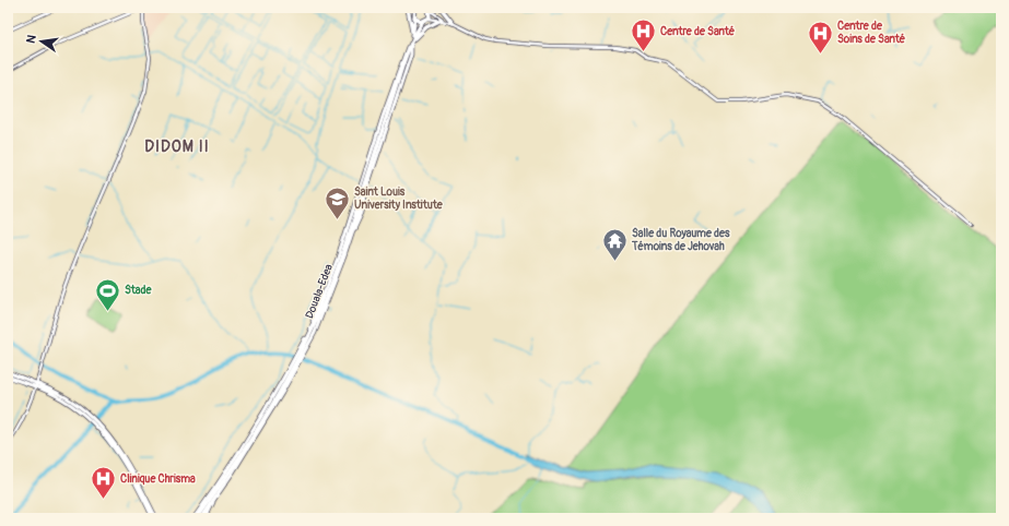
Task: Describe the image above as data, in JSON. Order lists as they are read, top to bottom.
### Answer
{
  "streets": {
    "highway": ["Douala-Edea"]
  },
  "districts": ["DIDOM II"],
  "places": {
    "hospital": ["Centre de Santé", "Centre de Soins de Santé", "Clinique Chrisma"],
    "school or university": ["Saint Louis University Institute"],
    "temple": ["Salle du Royaume des Témoins de Jehovah"],
    "sports": ["Stade"]
  },
  "north": "left"
}
